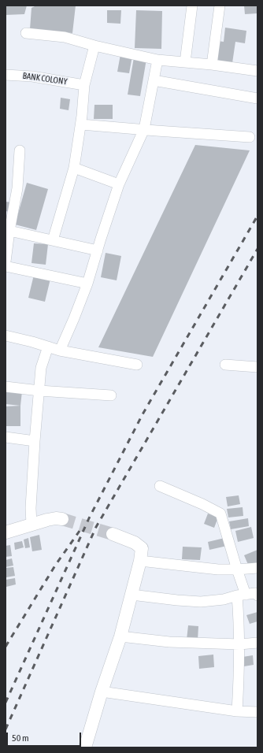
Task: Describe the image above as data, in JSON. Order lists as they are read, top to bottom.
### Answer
{
  "streets": {
    "street": ["BANK COLONY"]
  },
  "scale_bar": "50 m"
}
